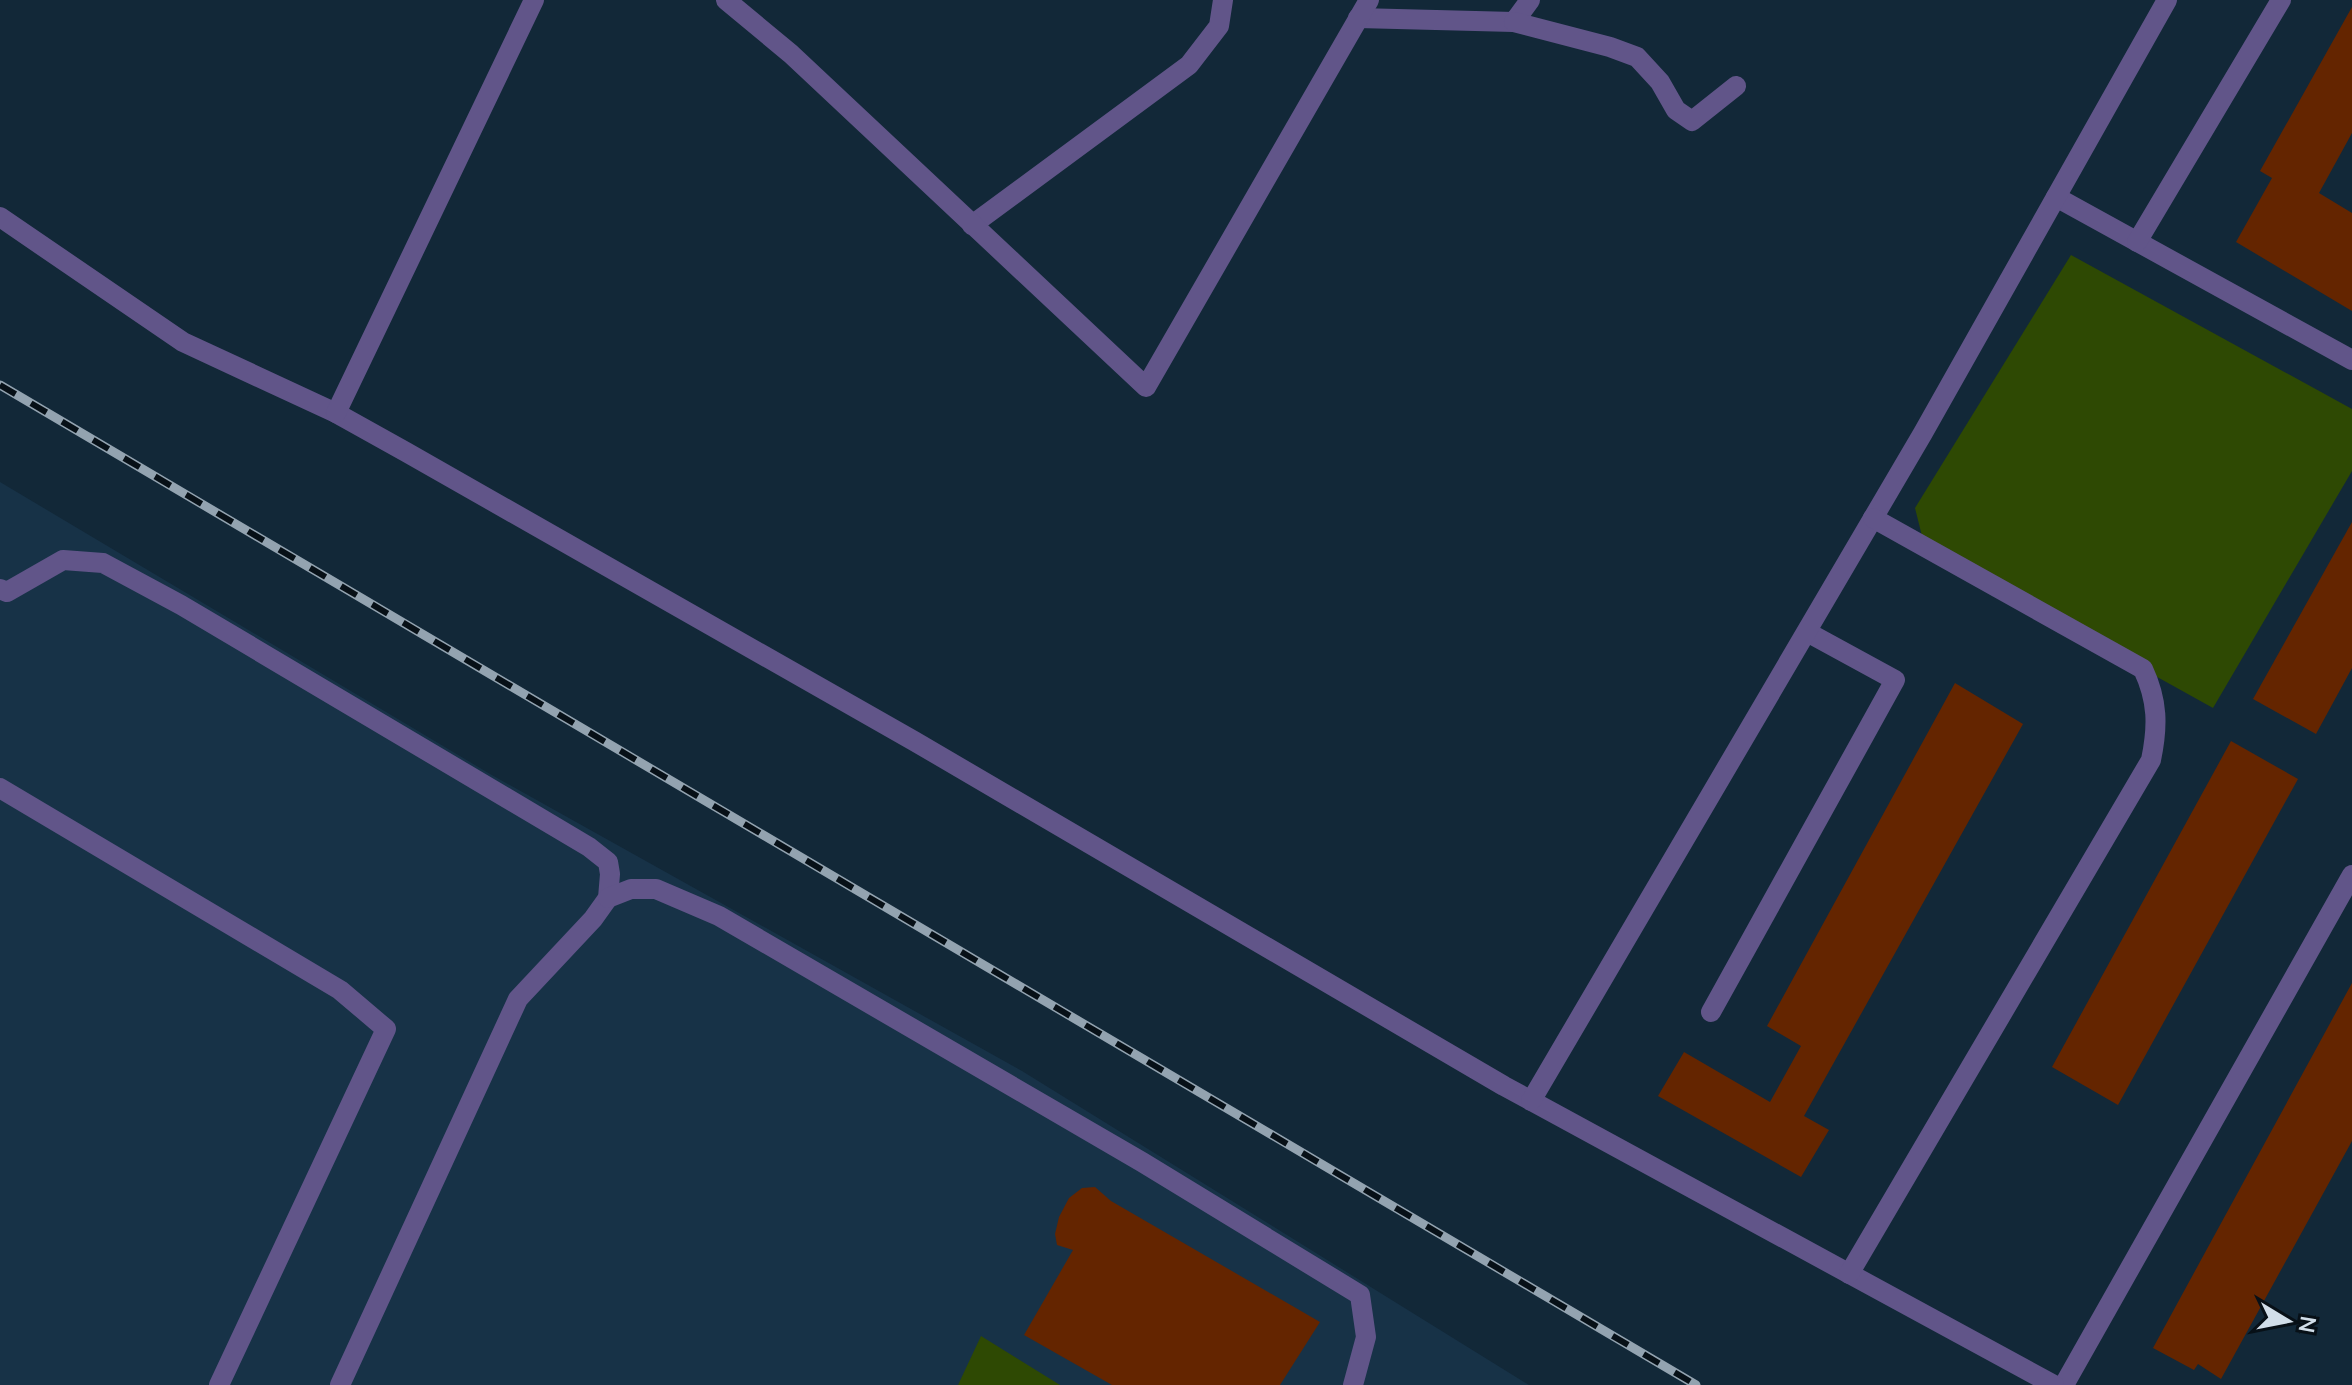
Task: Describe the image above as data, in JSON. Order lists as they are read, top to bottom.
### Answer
{
  "north": "right"
}
